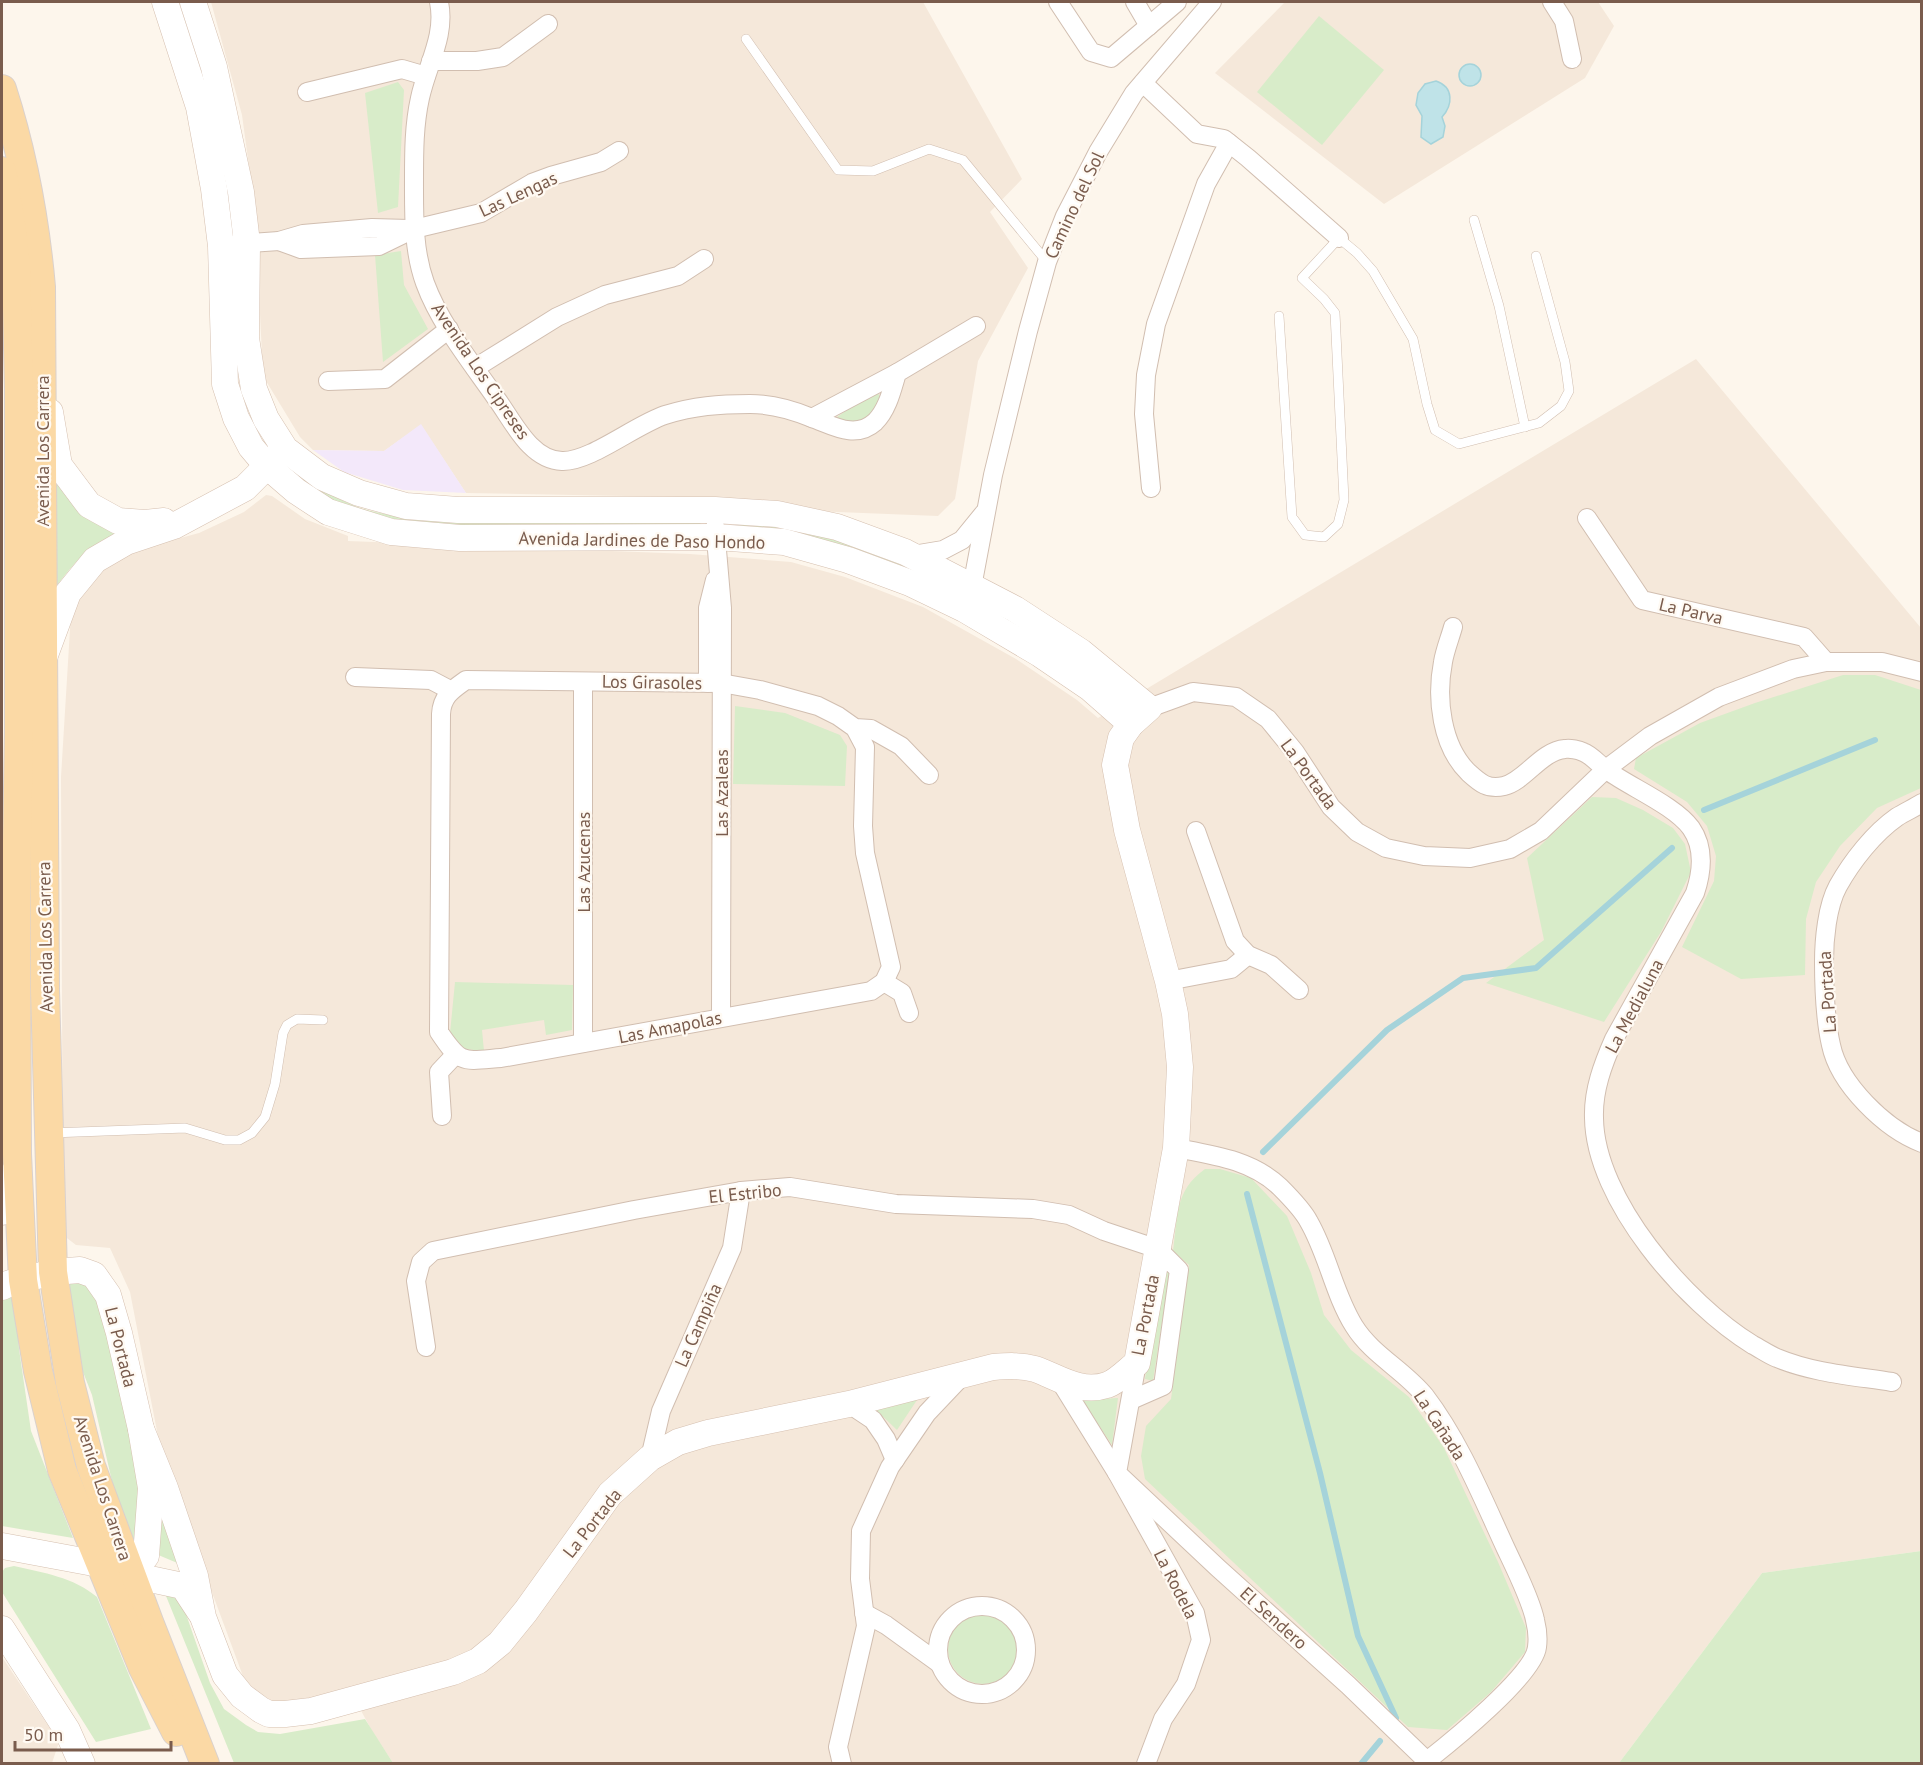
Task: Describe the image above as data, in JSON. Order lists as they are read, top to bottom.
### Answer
{
  "streets": {
    "main road": ["Avenida Los Carrera"],
    "street": [
      "Las Lengas",
      "Camino del Sol",
      "Avenida Los Cipreses",
      "Avenida Jardines de Paso Hondo",
      "La Parva",
      "Los Girasoles",
      "La Portada",
      "Las Azaleas",
      "Las Azucenas",
      "La Medialuna",
      "Las Amapolas",
      "El Estribo",
      "La Campiña",
      "La Cañada",
      "La Rodela",
      "El Sendero"
    ]
  },
  "crossings": [
    ["Las Lengas", "Avenida Los Cipreses"],
    ["Las Lengas", "Avenida Jardines de Paso Hondo"],
    ["Camino del Sol", "Avenida Jardines de Paso Hondo"],
    ["Avenida Los Carrera", "La Portada"],
    ["Avenida Jardines de Paso Hondo", "La Portada"],
    ["Avenida Jardines de Paso Hondo", "Las Azaleas"],
    ["La Parva", "La Portada"],
    ["Los Girasoles", "Las Azaleas"],
    ["Los Girasoles", "Las Azucenas"],
    ["La Portada", "La Medialuna"],
    ["La Portada", "El Estribo"],
    ["La Portada", "La Campiña"],
    ["La Portada", "La Cañada"],
    ["La Portada", "La Rodela"],
    ["Las Azaleas", "Las Amapolas"],
    ["Las Azucenas", "Las Amapolas"],
    ["El Estribo", "La Campiña"],
    ["La Cañada", "El Sendero"],
    ["La Rodela", "El Sendero"]
  ],
  "scale_bar": "50 m"
}
